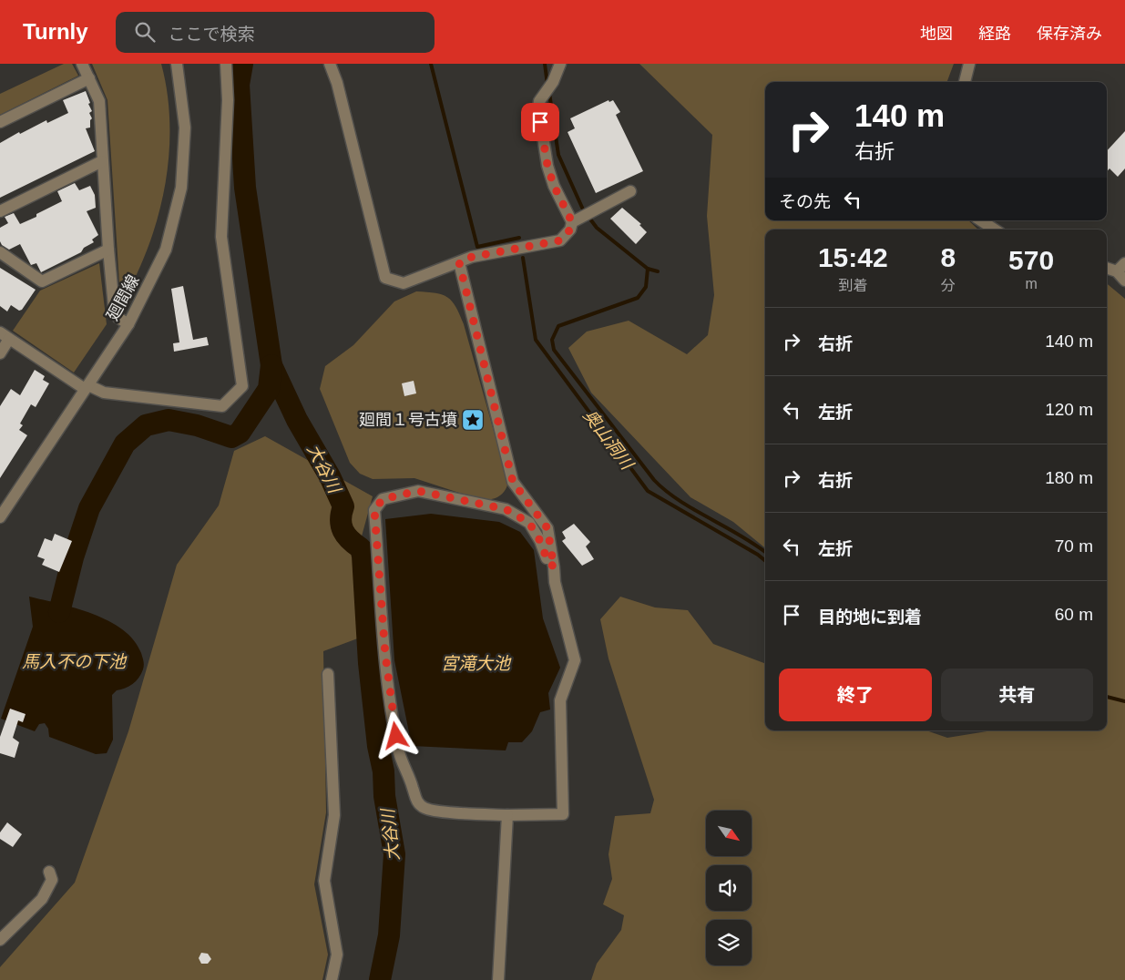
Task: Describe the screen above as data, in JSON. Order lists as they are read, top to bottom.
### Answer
{
  "streets": {
    "street": ["廻間線"]
  },
  "water": [
    "奥山洞川",
    "大谷川",
    "馬入不の下池",
    "宮滝大池"
  ],
  "places": {
    "place": ["廻間１号古墳"]
  },
  "north": "bottom right",
  "page": {
    "header": "Turnly",
    "search": "ここで検索",
    "nav": ["地図", "経路", "保存済み"],
    "turn": ["140 m", "右折"],
    "then": "その先",
    "eta": [
      "15:42",
      "到着",
      "8",
      "分",
      "570",
      "m"
    ],
    "list": [
      {
        "name": "右折",
        "value": "140 m"
      },
      {
        "name": "左折",
        "value": "120 m"
      },
      {
        "name": "右折",
        "value": "180 m"
      },
      {
        "name": "左折",
        "value": "70 m"
      },
      {
        "name": "目的地に到着",
        "value": "60 m"
      }
    ],
    "buttons": ["終了", "共有"]
  }
}
